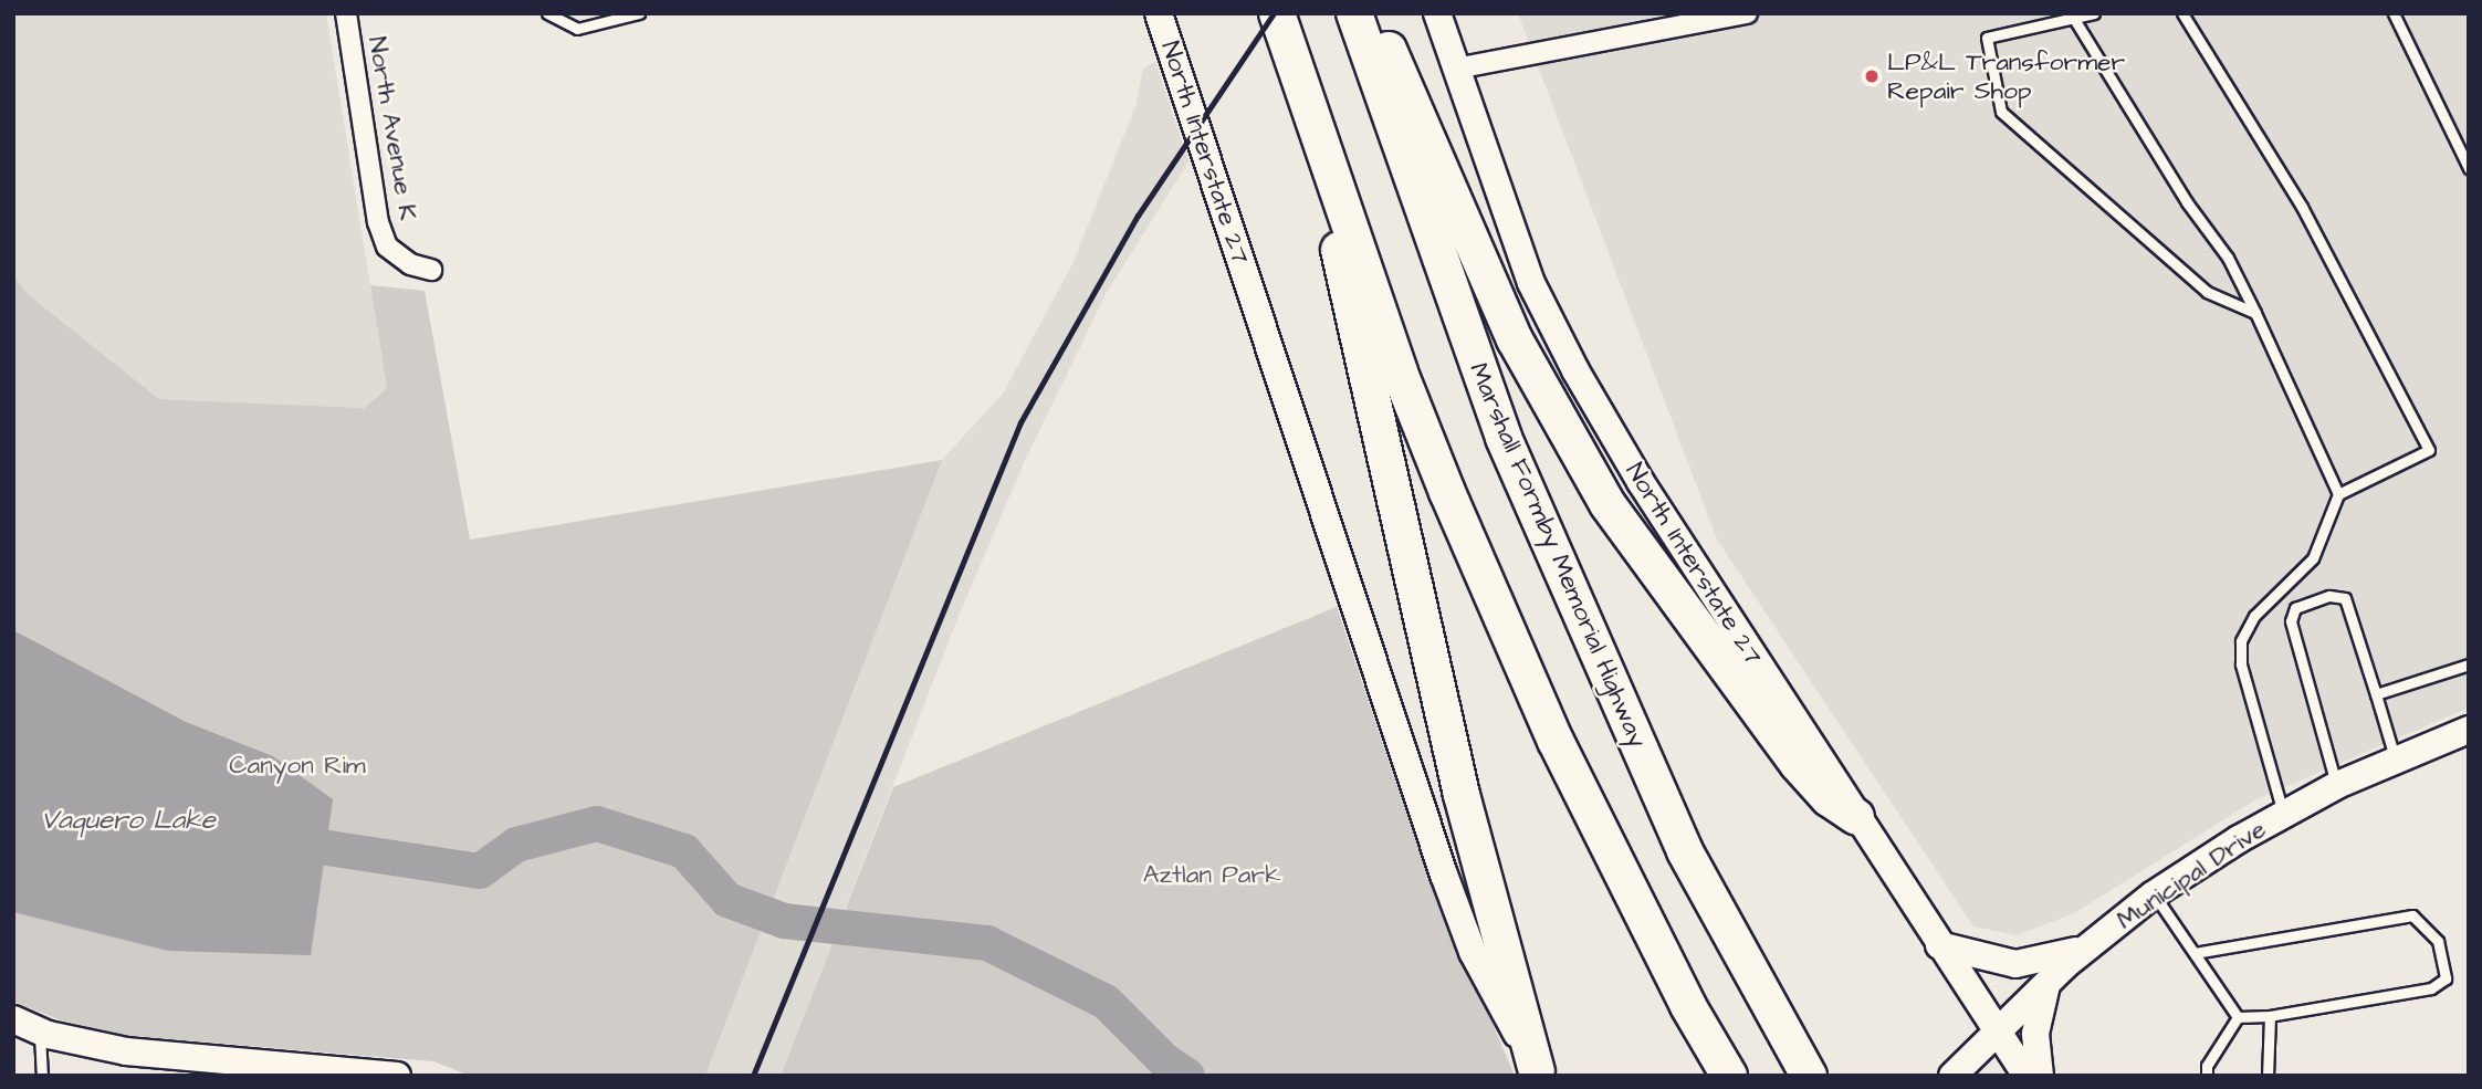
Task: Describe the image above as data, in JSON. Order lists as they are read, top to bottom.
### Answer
{
  "streets": {
    "highway": ["Marshall Formby Memorial Highway"],
    "main road": ["North Interstate 27", "Municipal Drive"],
    "street": ["North Avenue K"]
  },
  "crossings": [
    ["North Interstate 27", "Municipal Drive"]
  ],
  "water": ["Vaquero Lake"],
  "parks": ["Canyon Rim", "Aztlan Park"],
  "places": ["LP&L Transformer Repair Shop"]
}
